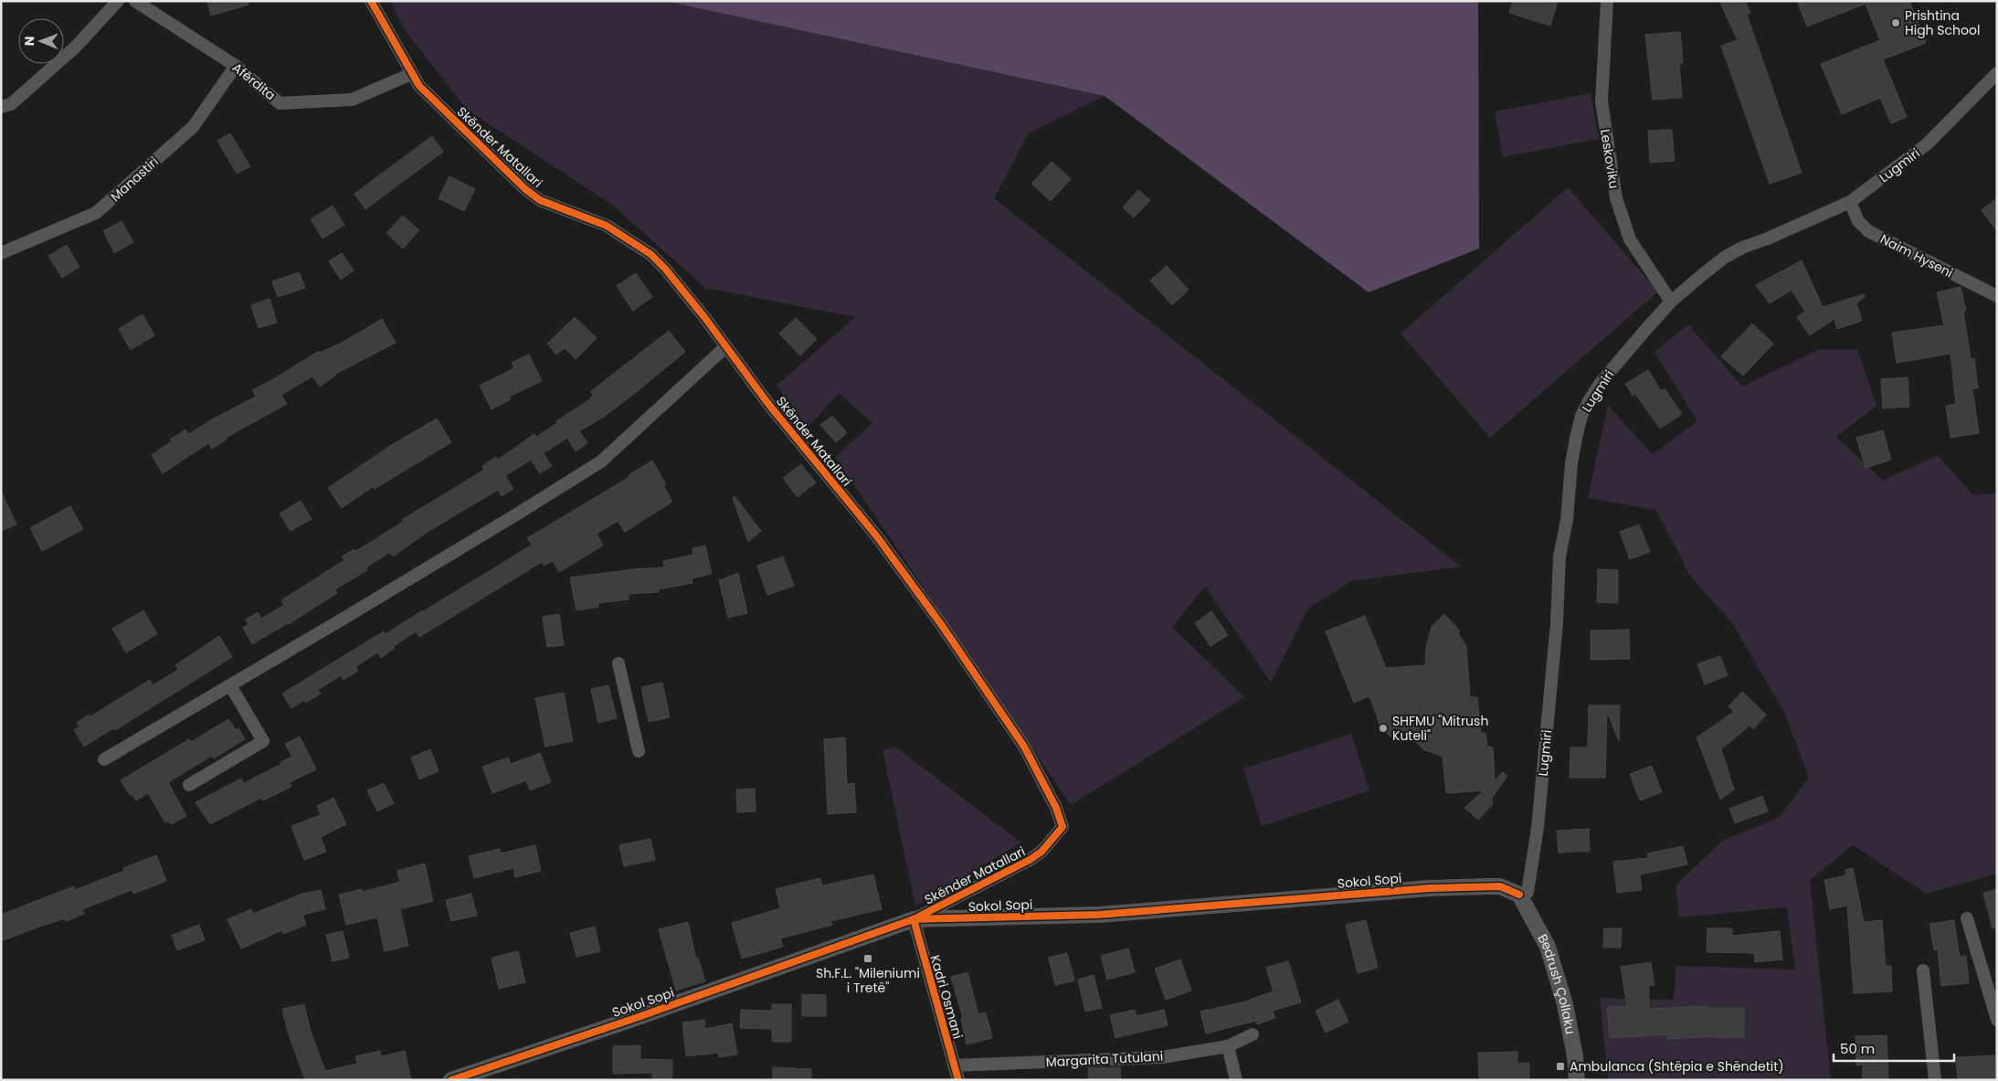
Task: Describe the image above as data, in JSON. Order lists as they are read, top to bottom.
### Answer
{
  "streets": {
    "street": [
      "Afërdita",
      "Skënder Matallari",
      "Leskoviku",
      "Lugmiri",
      "Manastiri",
      "Naim Hyseni",
      "Sokol Sopi",
      "Bedrush Çollaku",
      "Kadri Osmani",
      "Margarita Tutulani"
    ]
  },
  "crossings": [
    ["Afërdita", "Skënder Matallari"],
    ["Afërdita", "Manastiri"],
    ["Skënder Matallari", "Sokol Sopi"],
    ["Skënder Matallari", "Kadri Osmani"],
    ["Leskoviku", "Lugmiri"],
    ["Lugmiri", "Naim Hyseni"],
    ["Lugmiri", "Sokol Sopi"],
    ["Lugmiri", "Bedrush Çollaku"],
    ["Sokol Sopi", "Bedrush Çollaku"],
    ["Sokol Sopi", "Kadri Osmani"],
    ["Kadri Osmani", "Margarita Tutulani"]
  ],
  "places": {
    "other": ["Prishtina High School", "SHFMU \"Mitrush Kuteli\""],
    "transit": ["Sh.F.L. \"Mileniumi i Tretë\"", "Ambulanca (Shtëpia e Shëndetit)"]
  },
  "scale_bar": "50 m",
  "north": "left"
}
